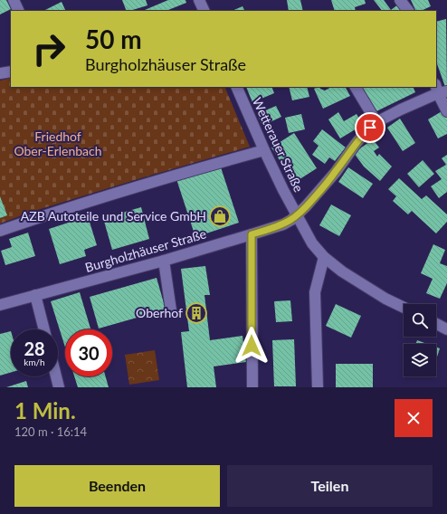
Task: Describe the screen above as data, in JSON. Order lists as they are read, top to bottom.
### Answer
{
  "streets": {
    "street": ["Wetterauer Straße", "Burgholzhäuser Straße"]
  },
  "crossings": [
    ["Wetterauer Straße", "Burgholzhäuser Straße"]
  ],
  "parks": ["Friedhof Ober-Erlenbach"],
  "places": {
    "shop": ["AZB Autoteile und Service GmbH"],
    "building": ["Oberhof"]
  },
  "page": {
    "turn": ["50 m", "Burgholzhäuser Straße"],
    "speed": "28 km/h",
    "limit": "30",
    "heading": ["1 Min.", "120 m · 16:14"],
    "buttons": ["Beenden", "Teilen"]
  }
}
